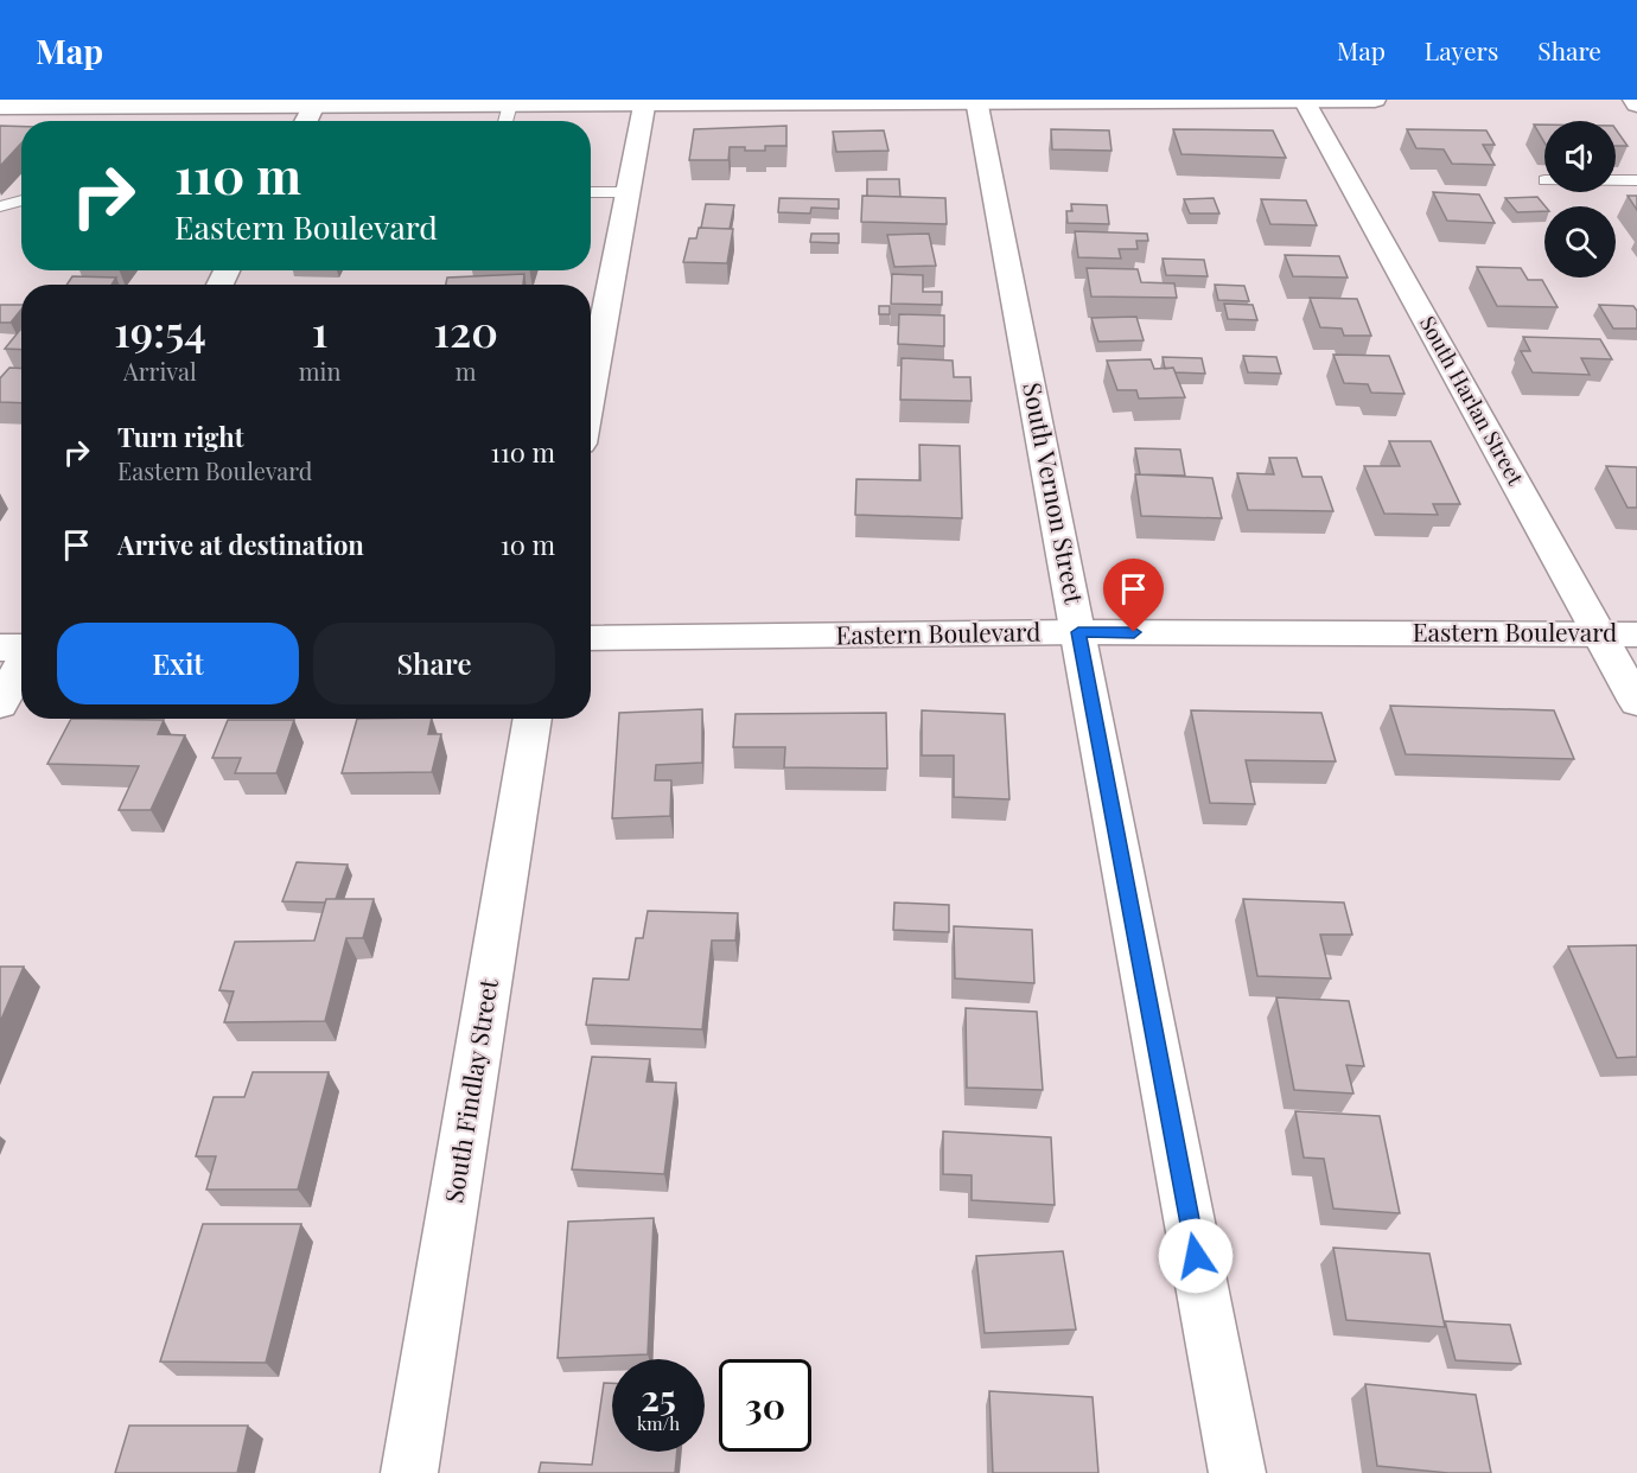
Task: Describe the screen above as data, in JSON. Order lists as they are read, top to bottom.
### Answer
{
  "streets": {
    "street": [
      "South Harlan Street",
      "South Vernon Street",
      "Eastern Boulevard",
      "South Findlay Street"
    ]
  },
  "crossings": [
    ["South Harlan Street", "Eastern Boulevard"],
    ["South Vernon Street", "Eastern Boulevard"]
  ],
  "page": {
    "header": "Map",
    "nav": ["Map", "Layers", "Share"],
    "turn": ["110 m", "Eastern Boulevard"],
    "eta": [
      "19:54",
      "Arrival",
      "1",
      "min",
      "120",
      "m"
    ],
    "list": [
      {
        "name": "Turn right",
        "note": "Eastern Boulevard",
        "value": "110 m"
      },
      {
        "name": "Arrive at destination",
        "value": "10 m"
      }
    ],
    "buttons": ["Exit", "Share"],
    "speed": "25 km/h",
    "limit": "30"
  }
}
